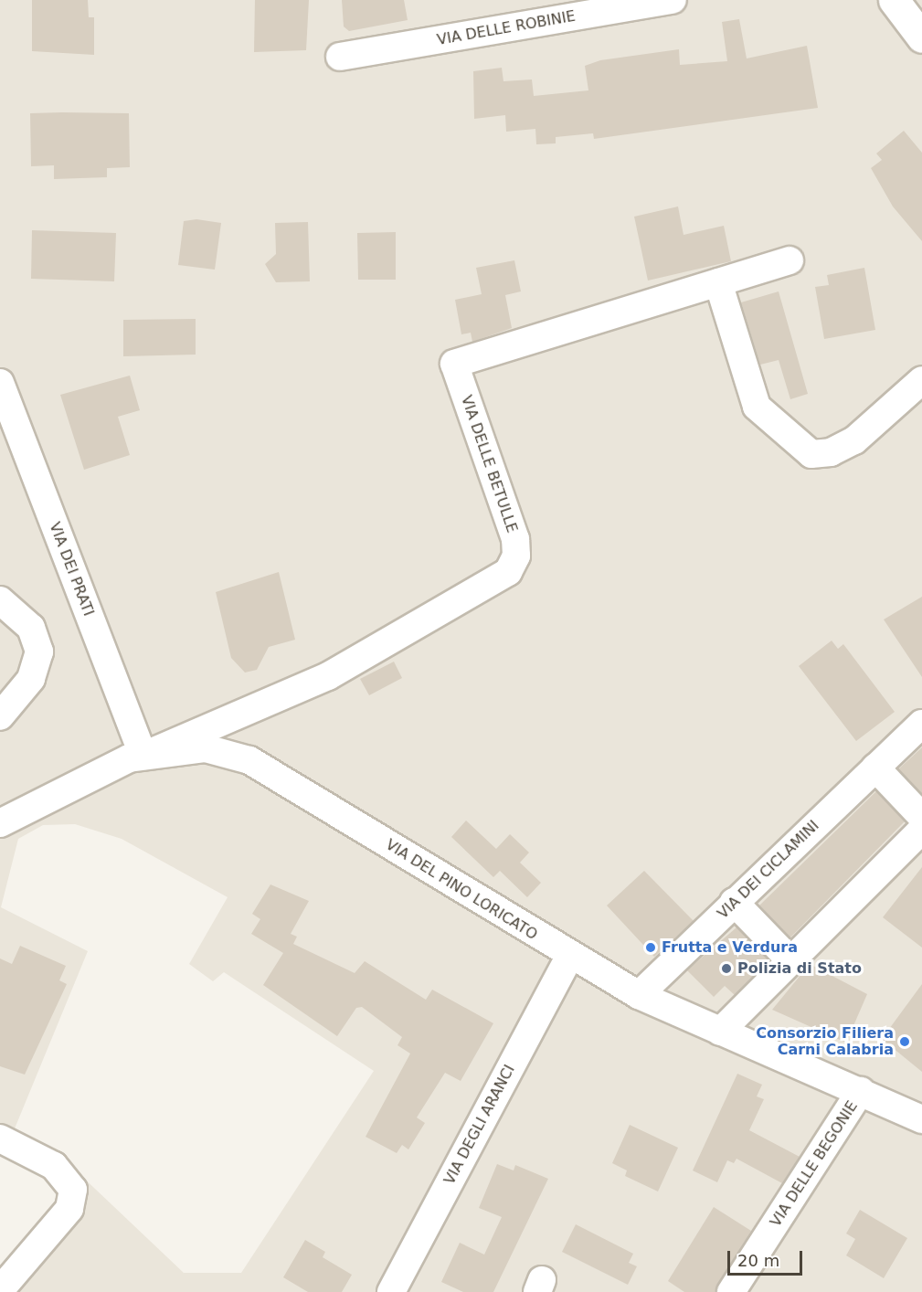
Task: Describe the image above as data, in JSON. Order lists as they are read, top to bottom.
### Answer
{
  "streets": {
    "street": [
      "VIA DELLE ROBINIE",
      "VIA DELLE BETULLE",
      "VIA DEI PRATI",
      "VIA DEI CICLAMINI",
      "VIA DEL PINO LORICATO",
      "VIA DEGLI ARANCI",
      "VIA DELLE BEGONIE"
    ]
  },
  "crossings": [
    ["VIA DELLE BETULLE", "VIA DEI PRATI"],
    ["VIA DELLE BETULLE", "VIA DEL PINO LORICATO"],
    ["VIA DEI PRATI", "VIA DEL PINO LORICATO"],
    ["VIA DEI CICLAMINI", "VIA DEL PINO LORICATO"],
    ["VIA DEL PINO LORICATO", "VIA DEGLI ARANCI"],
    ["VIA DEL PINO LORICATO", "VIA DELLE BEGONIE"]
  ],
  "places": ["Frutta e Verdura", "Polizia di Stato", "Consorzio Filiera Carni Calabria"],
  "scale_bar": "20 m"
}
